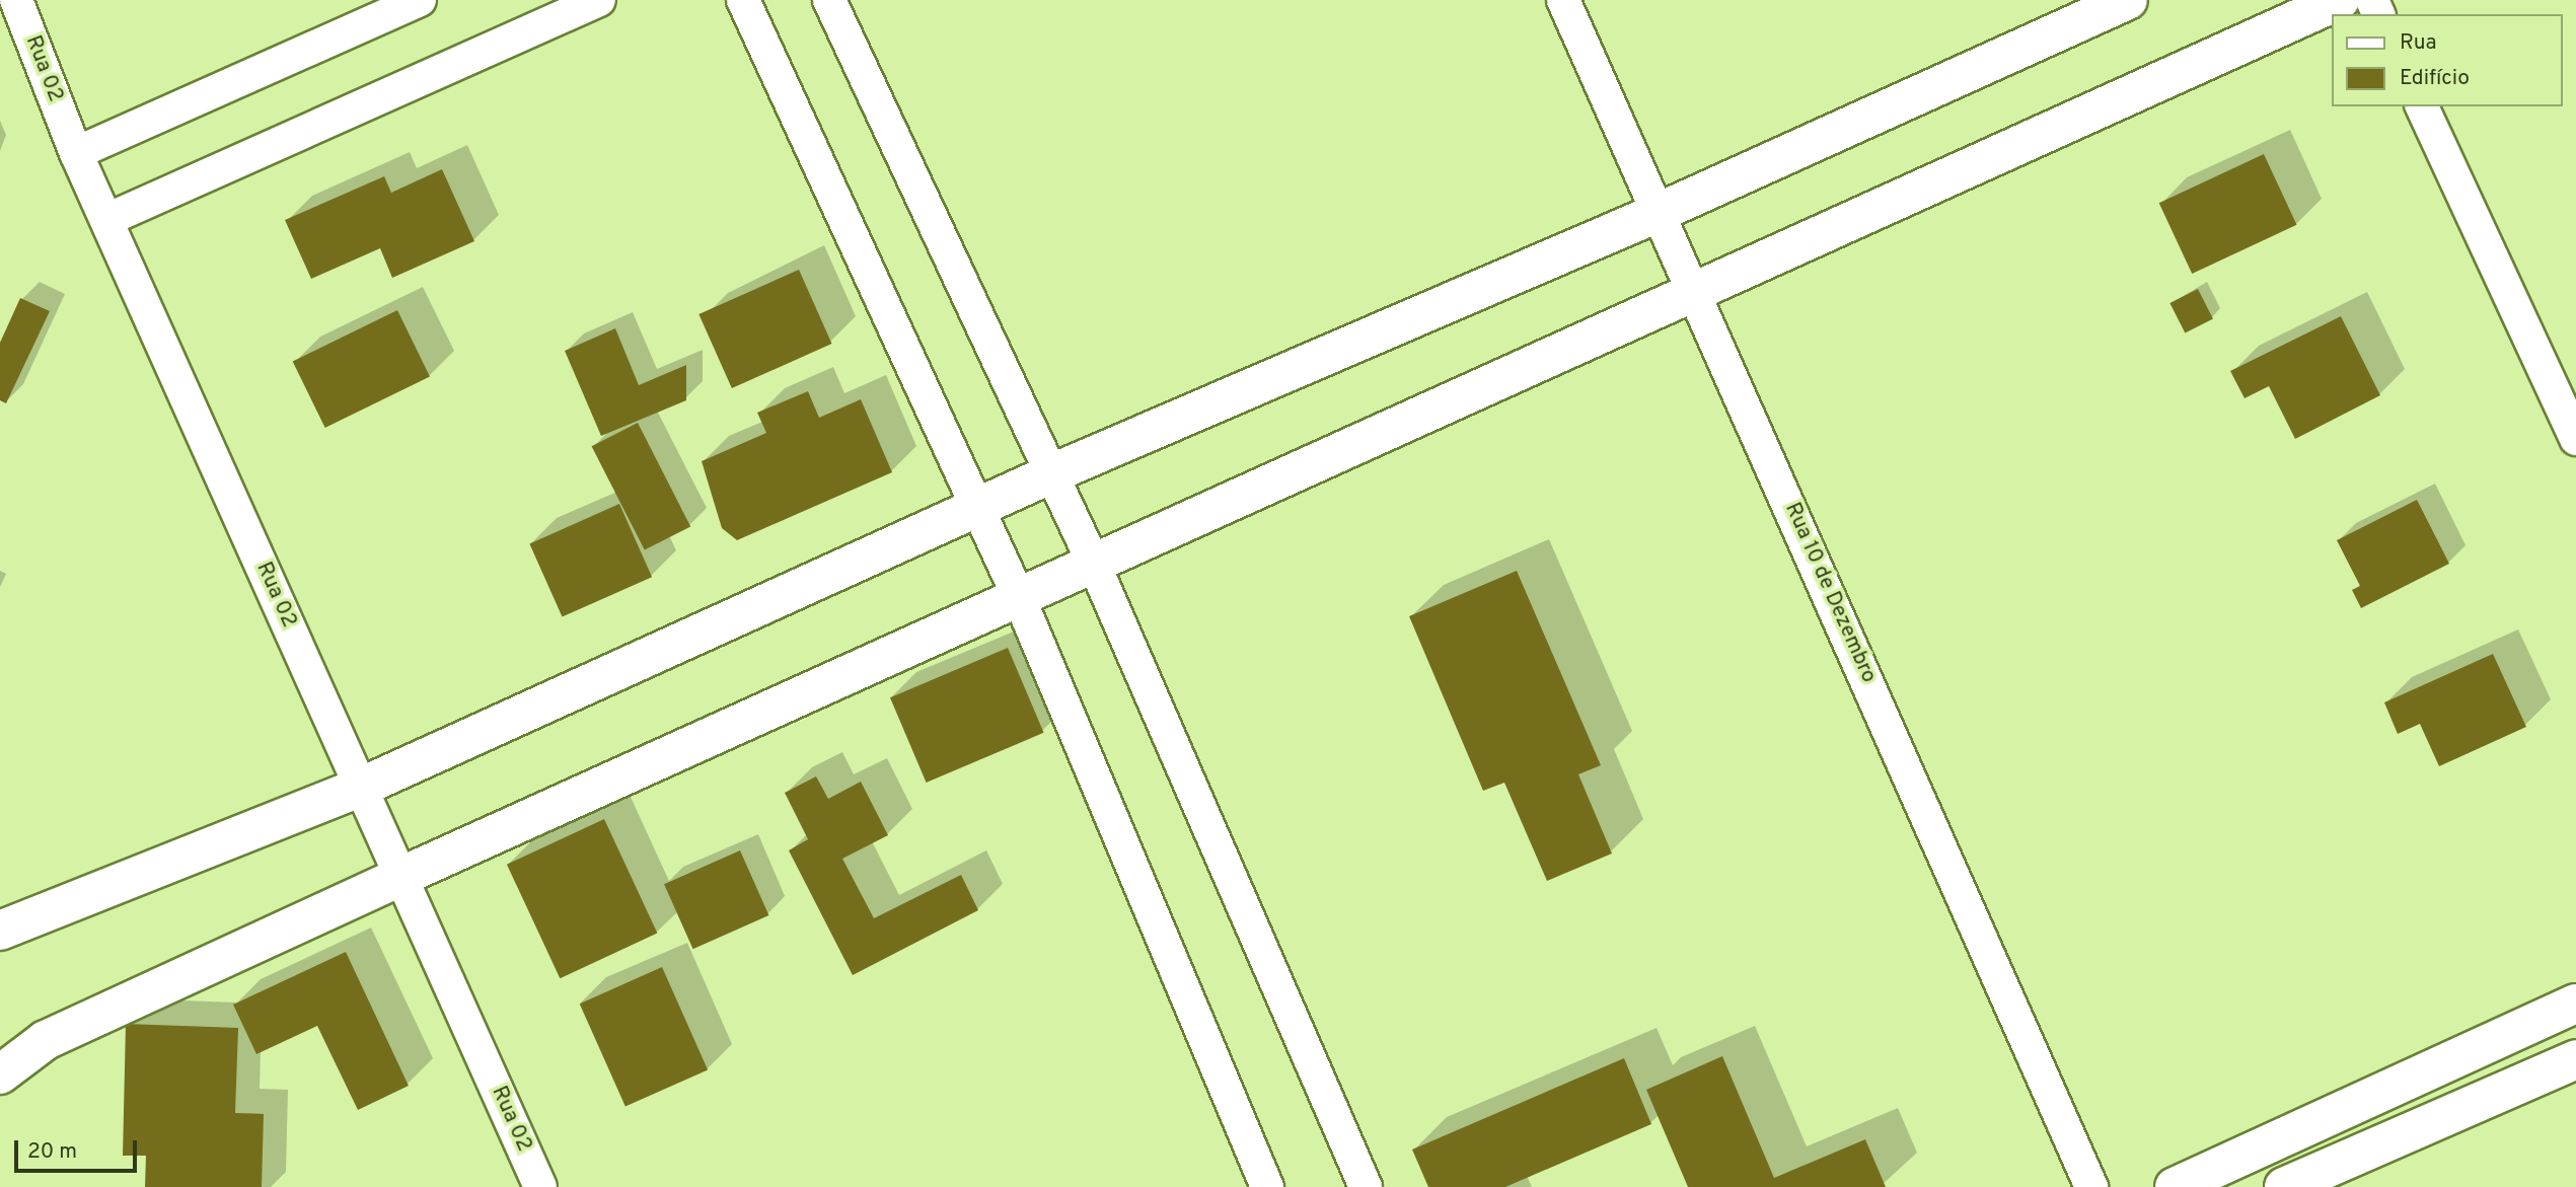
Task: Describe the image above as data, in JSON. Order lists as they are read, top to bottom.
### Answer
{
  "streets": {
    "street": ["Rua 02", "Rua 10 de Dezembro"]
  },
  "legend": ["Rua", "Edifício"],
  "scale_bar": "20 m"
}
